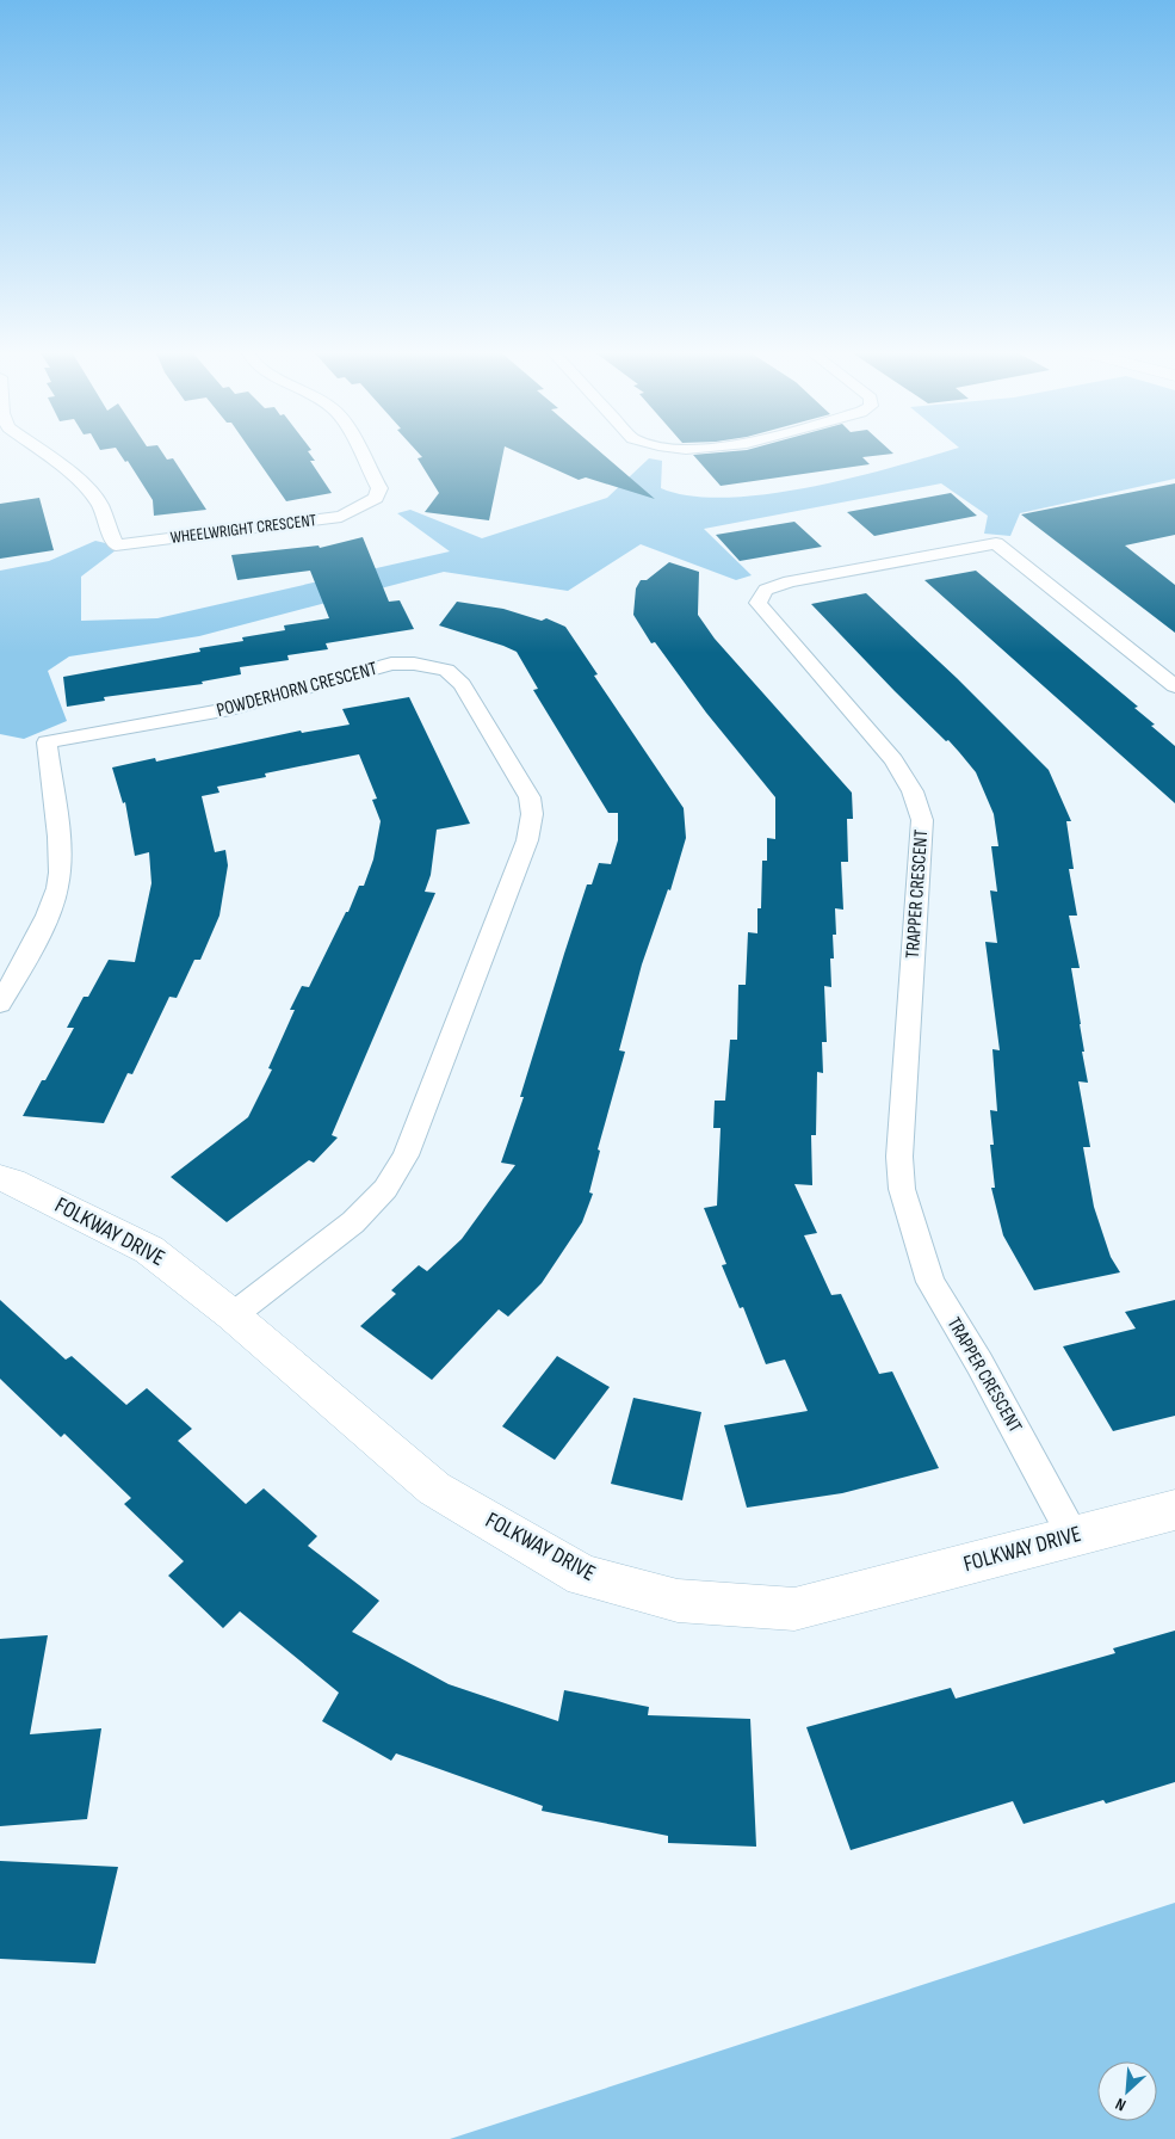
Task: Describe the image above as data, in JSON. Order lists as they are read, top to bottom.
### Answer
{
  "streets": {
    "street": [
      "WHEELWRIGHT CRESCENT",
      "POWDERHORN CRESCENT",
      "TRAPPER CRESCENT",
      "FOLKWAY DRIVE"
    ]
  },
  "crossings": [
    ["POWDERHORN CRESCENT", "FOLKWAY DRIVE"],
    ["TRAPPER CRESCENT", "FOLKWAY DRIVE"]
  ],
  "north": "bottom left"
}
